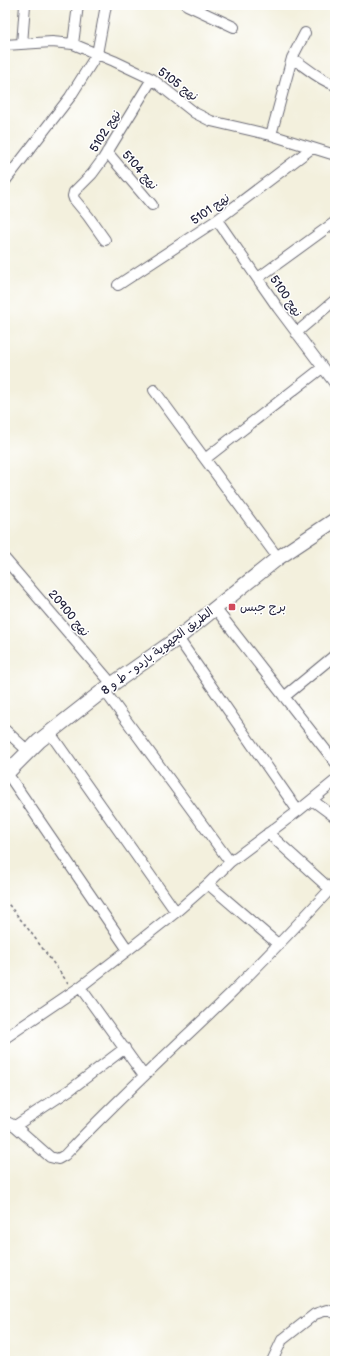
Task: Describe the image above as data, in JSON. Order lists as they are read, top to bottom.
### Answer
{
  "streets": {
    "main road": ["الطريق الجهوية باردو - ط و 8"],
    "street": [
      "نهج 5105",
      "نهج 5102",
      "نهج 5104",
      "نهج 5101",
      "نهج 5100",
      "نهج 20900"
    ]
  },
  "crossings": [
    ["نهج 5105", "نهج 5102"],
    ["نهج 5105", "نهج 5101"],
    ["نهج 5102", "نهج 5104"],
    ["نهج 5101", "نهج 5100"],
    ["نهج 20900", "الطريق الجهوية باردو - ط و 8"]
  ],
  "places": {
    "transit": ["برج جبس"]
  }
}
